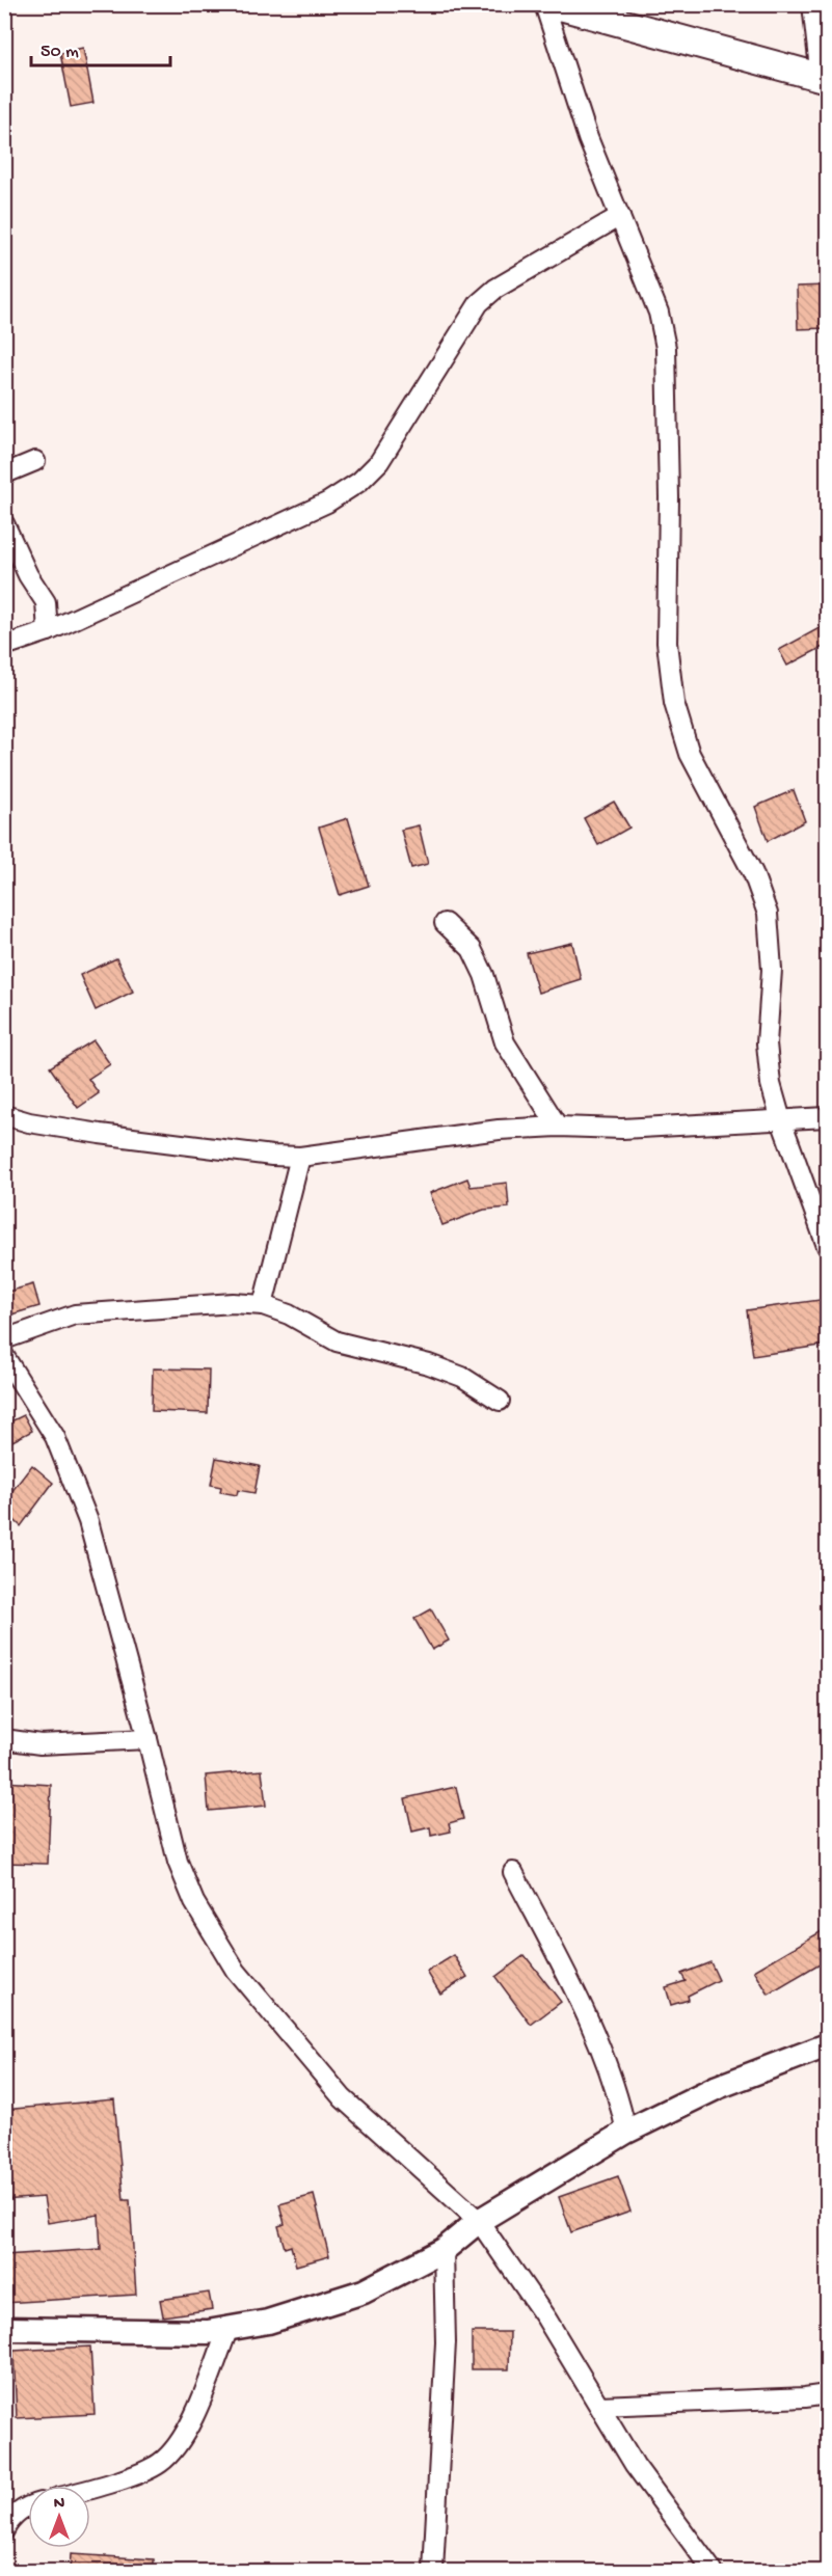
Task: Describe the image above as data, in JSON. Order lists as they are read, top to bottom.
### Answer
{
  "scale_bar": "50 m",
  "north": "top"
}
